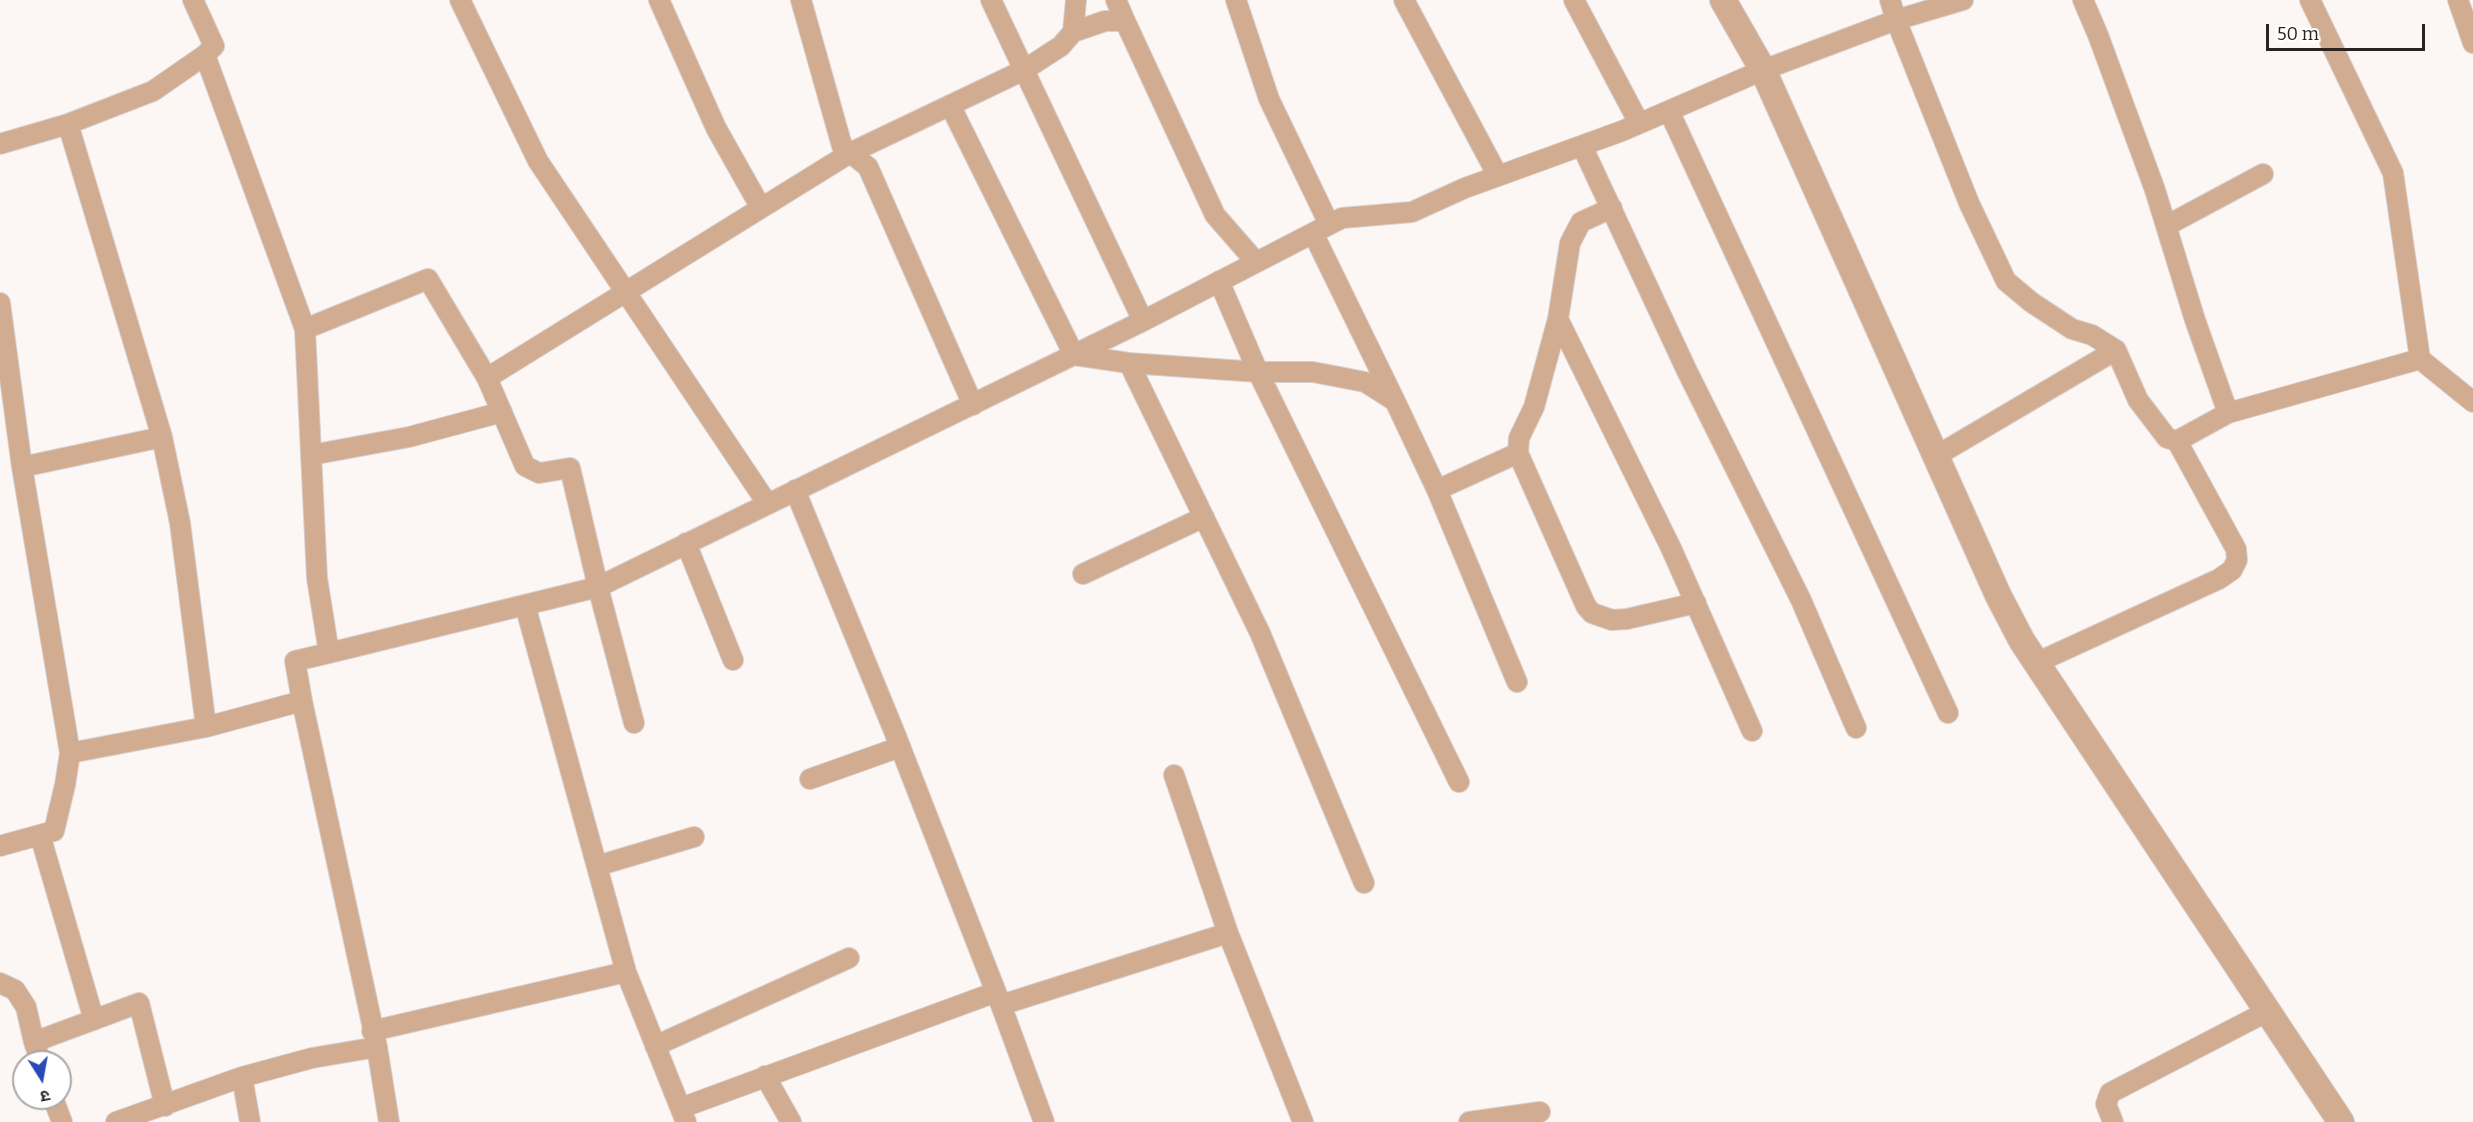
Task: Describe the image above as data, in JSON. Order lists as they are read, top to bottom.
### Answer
{
  "scale_bar": "50 m",
  "north": "bottom"
}
